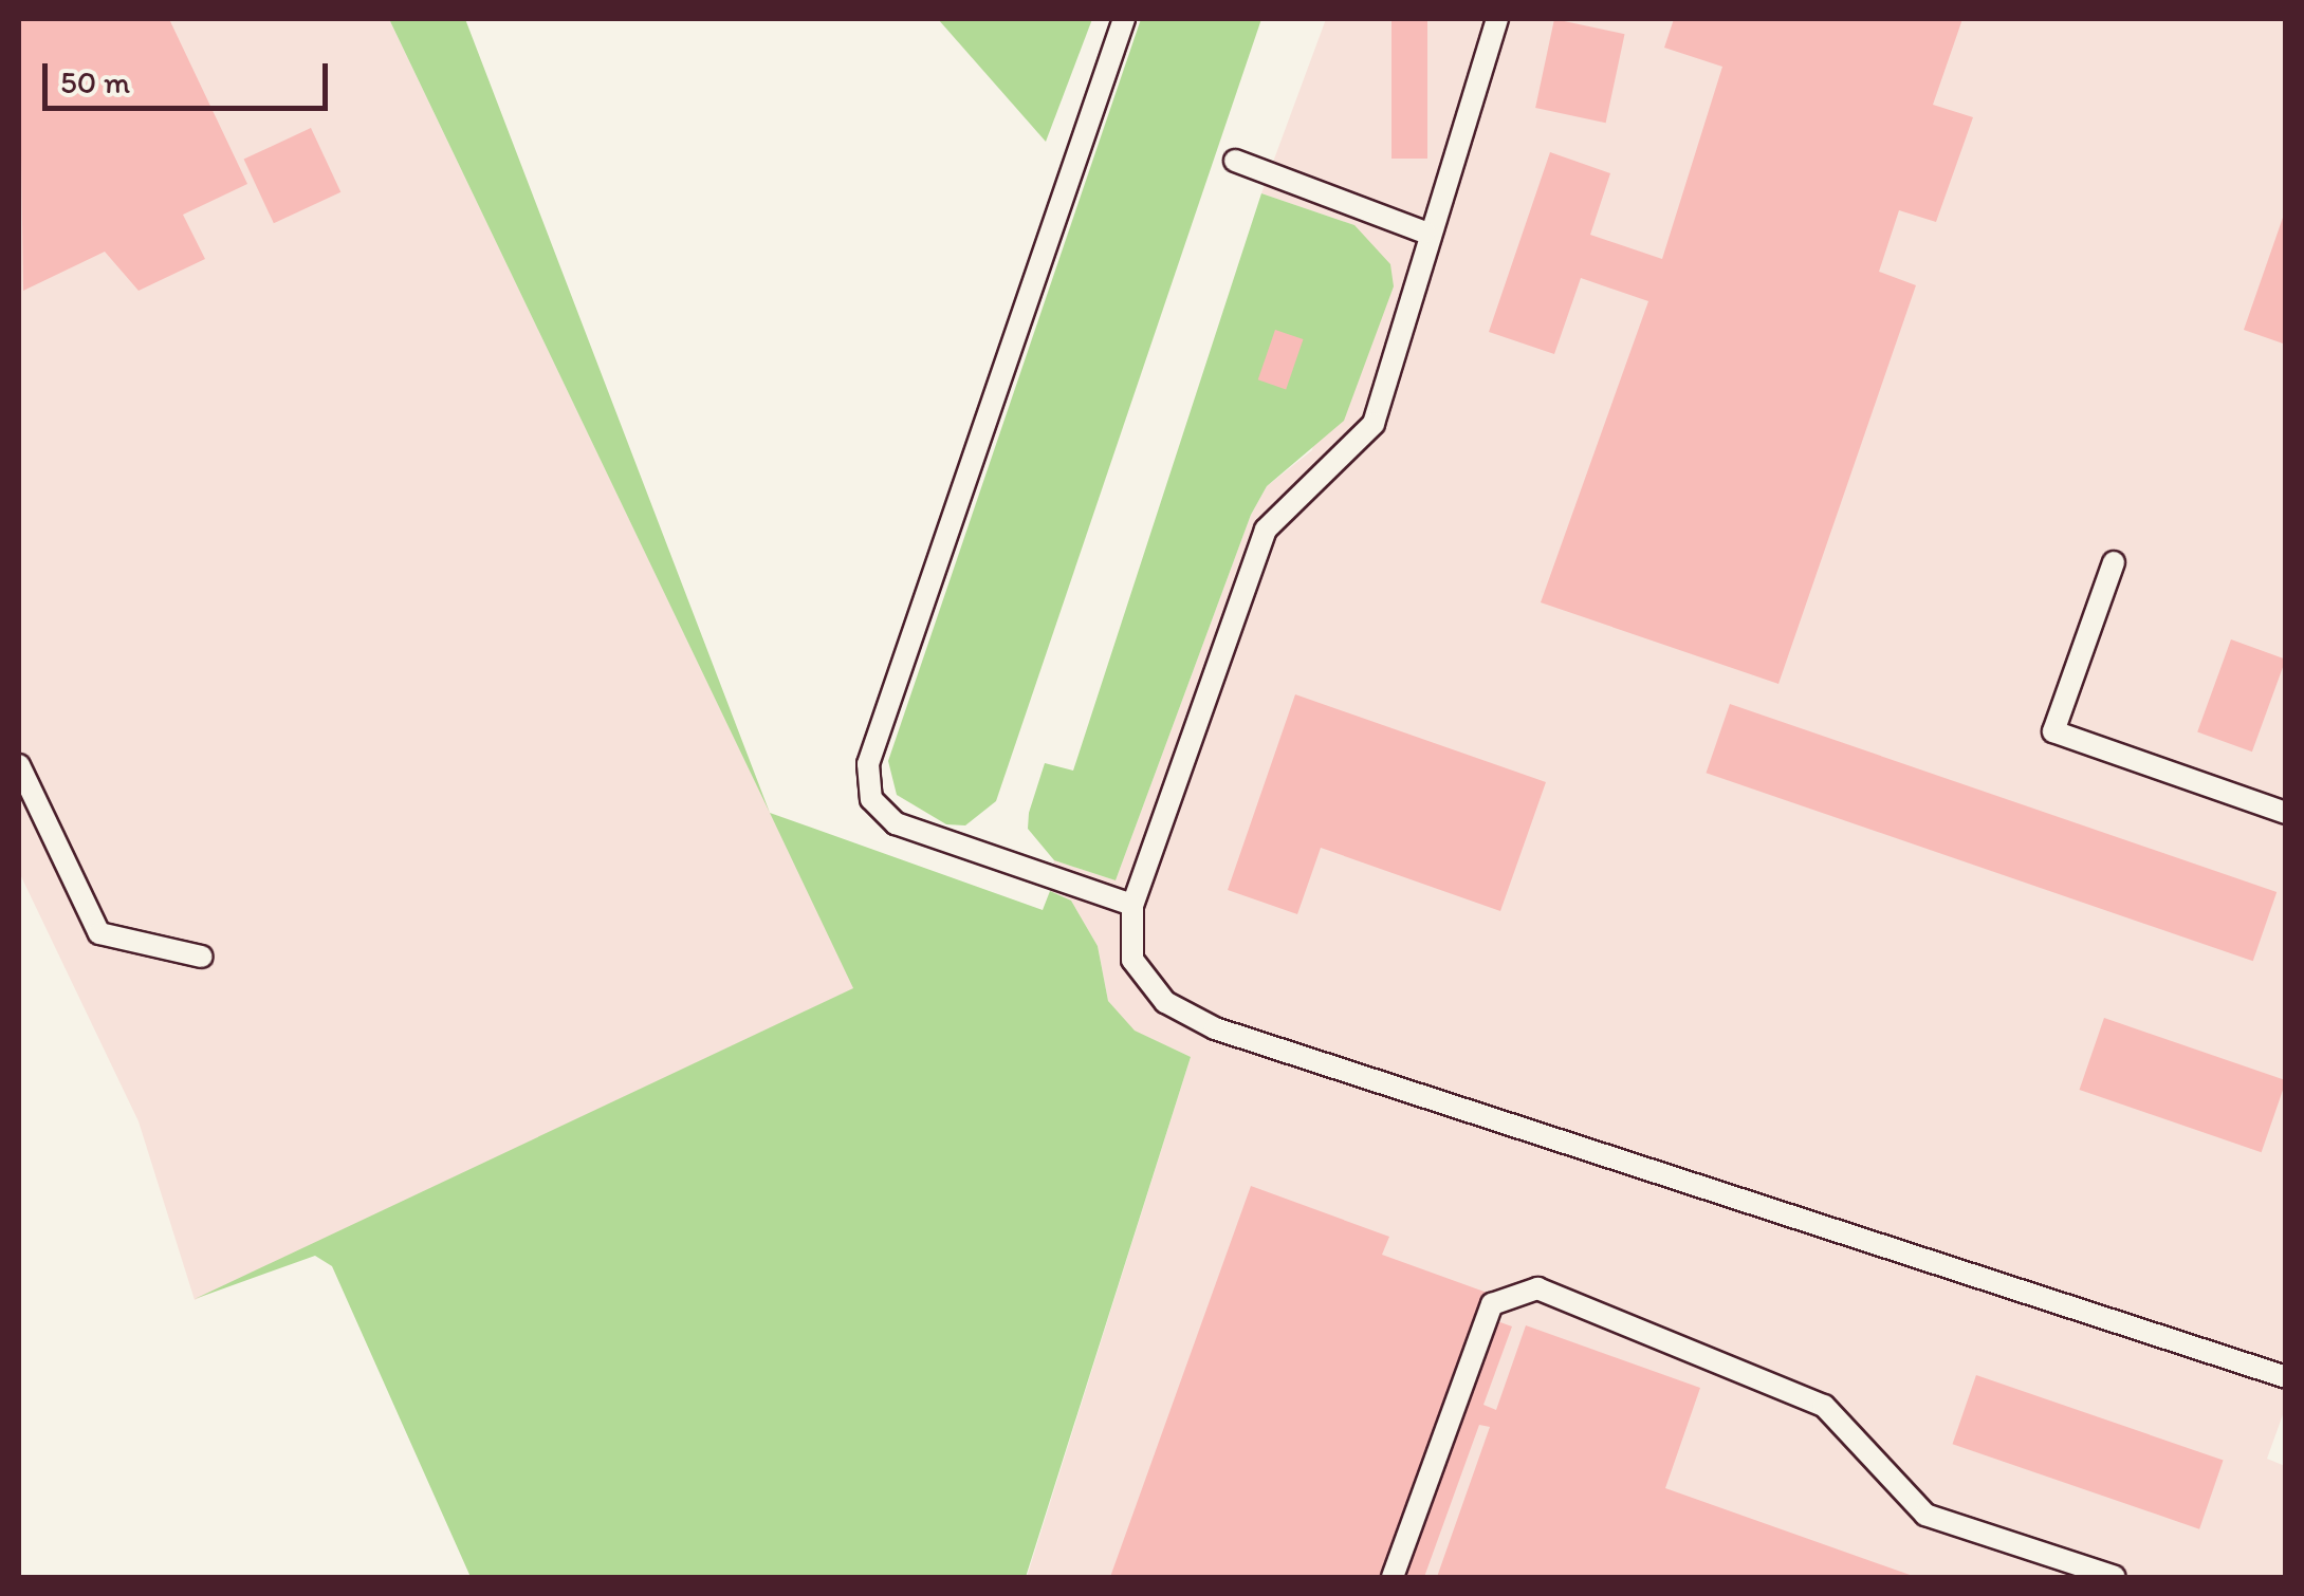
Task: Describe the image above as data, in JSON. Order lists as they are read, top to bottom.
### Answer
{
  "scale_bar": "50 m"
}
